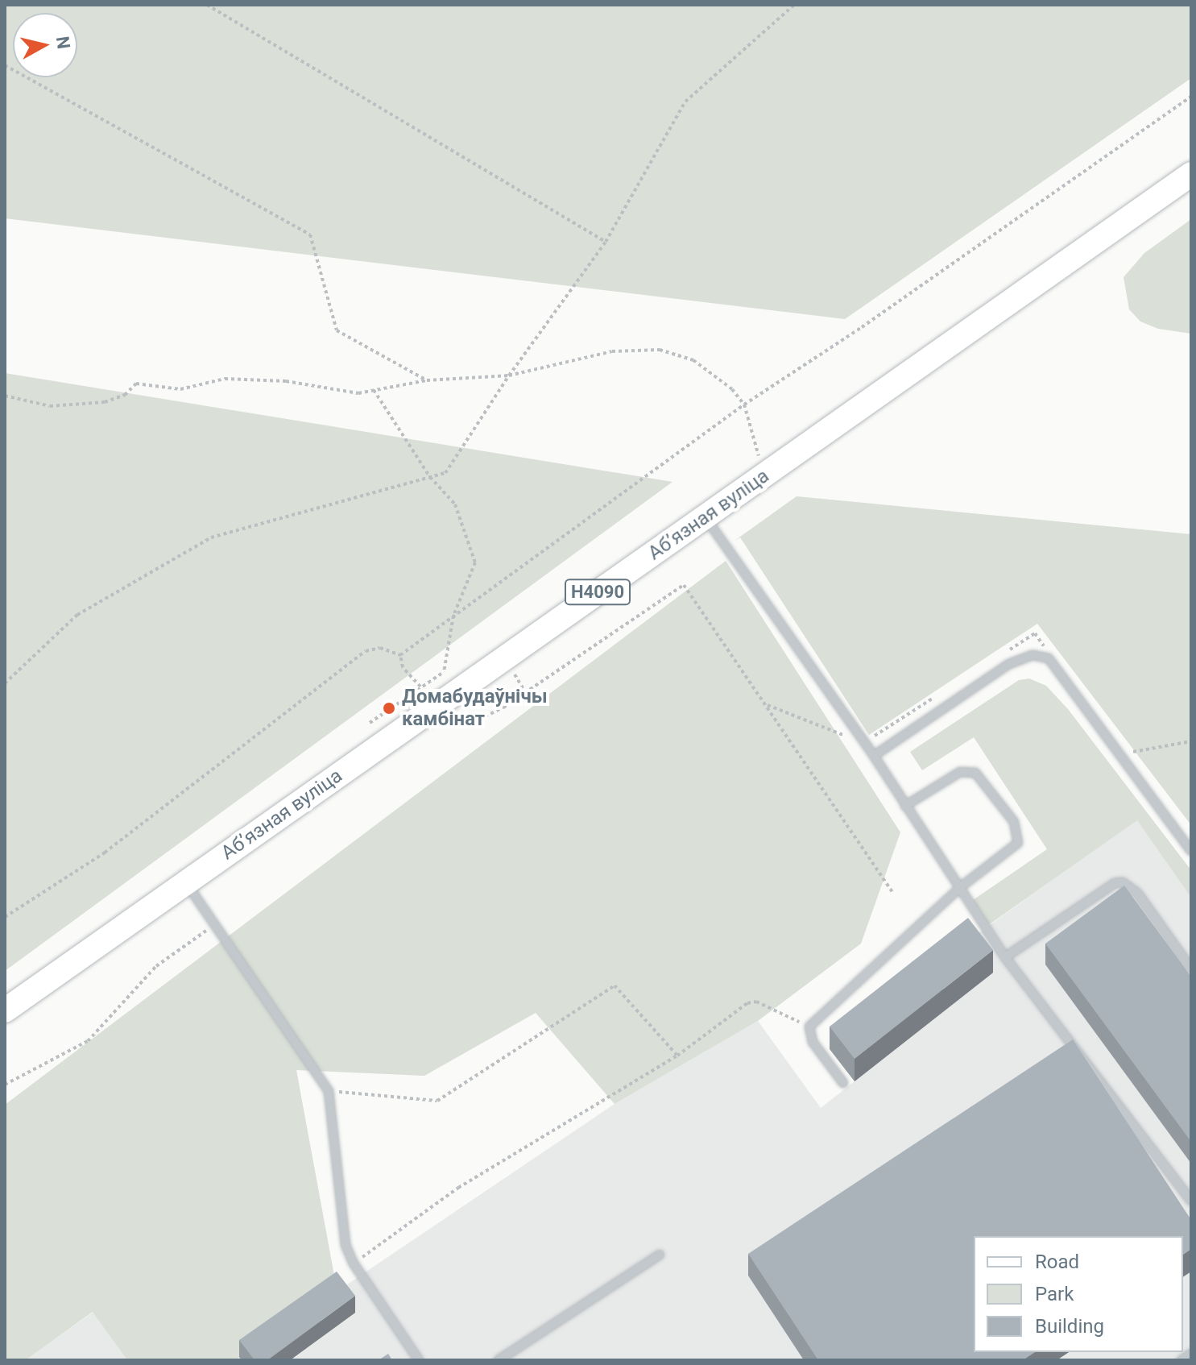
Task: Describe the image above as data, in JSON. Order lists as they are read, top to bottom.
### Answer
{
  "streets": {
    "main road": ["Абʼязная вуліца", "Н4090"]
  },
  "places": ["Домабудаўнічы камбінат"],
  "legend": ["Road", "Park", "Building"],
  "north": "right"
}
